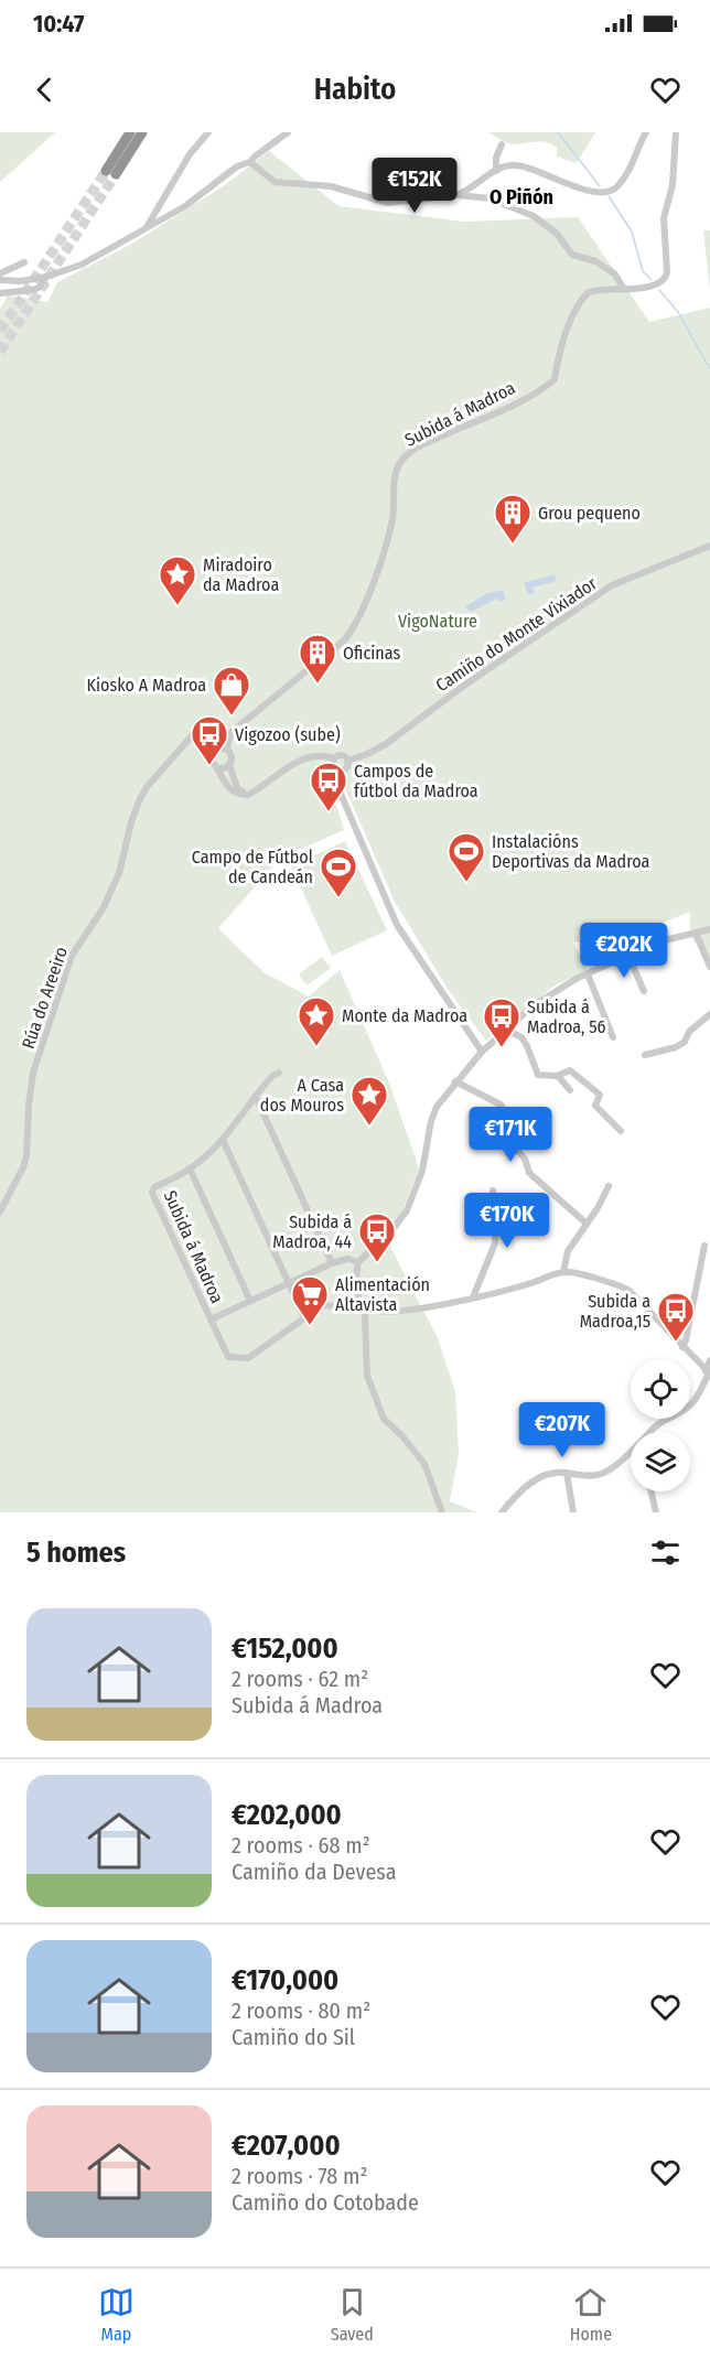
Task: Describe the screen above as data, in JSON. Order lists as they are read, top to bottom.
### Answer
{
  "streets": {
    "street": ["Subida á Madroa", "Camiño do Monte Vixiador", "Rúa do Areeiro"]
  },
  "districts": ["O Piñón"],
  "parks": ["VigoNature"],
  "places": {
    "building": ["Grou pequeno", "Oficinas"],
    "place": ["Miradoiro da Madroa", "Monte da Madroa", "A Casa dos Mouros"],
    "shop": ["Kiosko A Madroa"],
    "bus stop": [
      "Vigozoo (sube)",
      "Campos de fútbol da Madroa",
      "Subida á Madroa, 56",
      "Subida á Madroa, 44",
      "Subida a Madroa,15"
    ],
    "sports": ["Instalacións Deportivas da Madroa", "Campo de Fútbol de Candeán"],
    "supermarket": ["Alimentación Altavista"]
  },
  "page": {
    "status": "10:47",
    "header": "Habito",
    "price": [
      "€152K",
      "€202K",
      "€171K",
      "€170K",
      "€207K"
    ],
    "heading": "5 homes",
    "list": [
      {
        "name": "€152,000",
        "note": "2 rooms · 62 m² · Subida á Madroa"
      },
      {
        "name": "€202,000",
        "note": "2 rooms · 68 m² · Camiño da Devesa"
      },
      {
        "name": "€170,000",
        "note": "2 rooms · 80 m² · Camiño do Sil"
      },
      {
        "name": "€207,000",
        "note": "2 rooms · 78 m² · Camiño do Cotobade"
      }
    ],
    "tabs": ["Map", "Saved", "Home"]
  }
}
